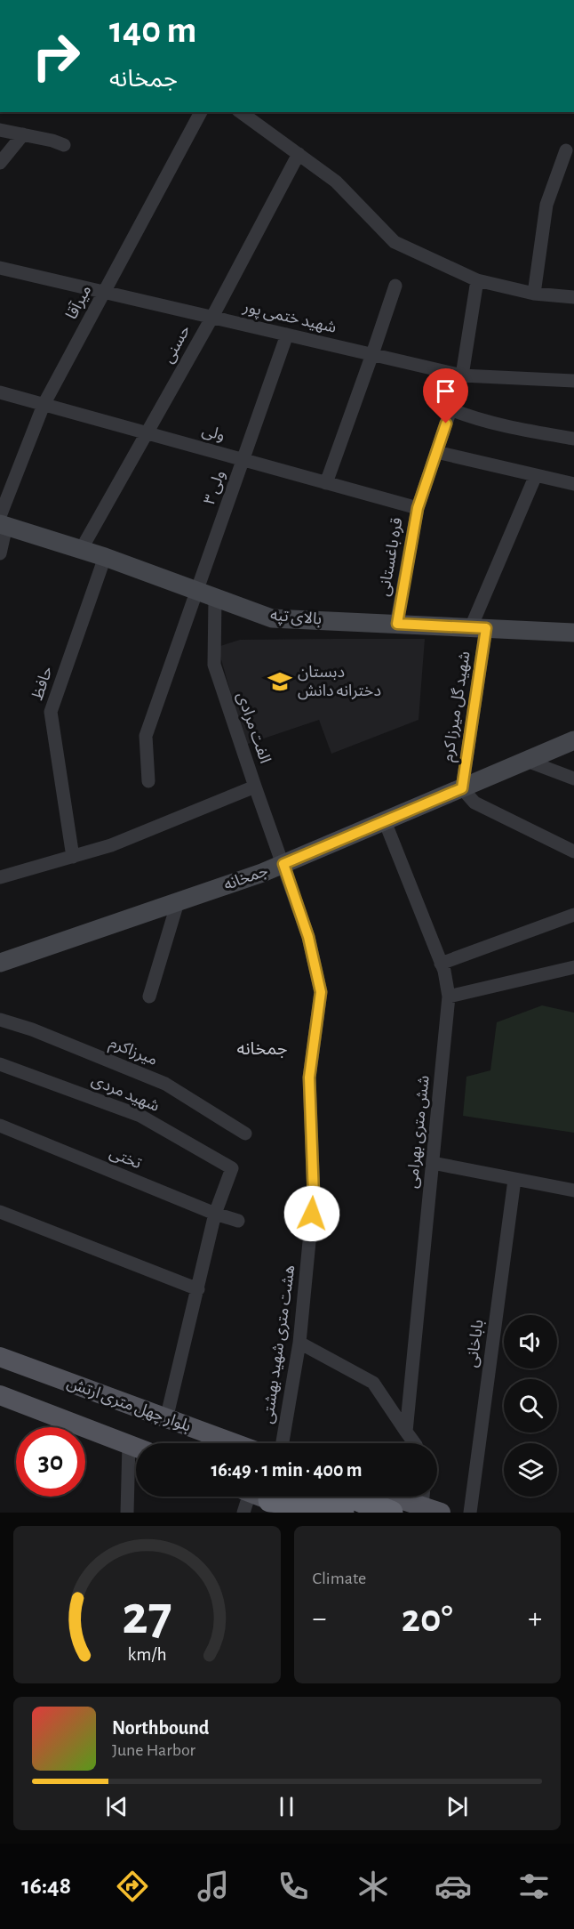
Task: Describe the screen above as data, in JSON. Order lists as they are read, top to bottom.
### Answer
{
  "streets": {
    "main road": ["بلوار چهل متری ارتش"],
    "street": [
      "میرآقا",
      "شهید ختمی پور",
      "حسنی",
      "ولی",
      "ولی ۳",
      "قره باغستانی",
      "بالای تپه",
      "حافظ",
      "شهید گل میرزا کرم",
      "الفت مرادی",
      "جمخانه",
      "میرزاکرم",
      "شهید مردی",
      "شش متری بهرامی",
      "تختی",
      "باباخانی",
      "هشت متری شهید بهشتی"
    ]
  },
  "crossings": [
    ["میرآقا", "شهید ختمی پور"],
    ["میرآقا", "ولی"],
    ["میرآقا", "بالای تپه"],
    ["شهید ختمی پور", "حسنی"],
    ["شهید ختمی پور", "ولی ۳"],
    ["شهید ختمی پور", "قره باغستانی"],
    ["حسنی", "ولی"],
    ["حسنی", "بالای تپه"],
    ["ولی", "ولی ۳"],
    ["ولی", "قره باغستانی"],
    ["ولی ۳", "بالای تپه"],
    ["قره باغستانی", "بالای تپه"],
    ["بالای تپه", "حافظ"],
    ["بالای تپه", "شهید گل میرزا کرم"],
    ["بالای تپه", "الفت مرادی"],
    ["شهید گل میرزا کرم", "جمخانه"],
    ["الفت مرادی", "جمخانه"],
    ["الفت مرادی", "هشت متری شهید بهشتی"],
    ["جمخانه", "شش متری بهرامی"],
    ["جمخانه", "هشت متری شهید بهشتی"],
    ["شهید مردی", "تختی"]
  ],
  "districts": ["جمخانه"],
  "places": {
    "school or university": ["دبستان دخترانه دانش"]
  },
  "page": {
    "turn": ["140 m", "جمخانه"],
    "limit": "30",
    "trip": "16:49 · 1 min · 400 m",
    "tile": "Climate",
    "heat": ["−", "20°", "+"],
    "song": ["Northbound", "June Harbor"],
    "tabs": "16:48",
    "gauge": ["27", "km/h"]
  }
}
